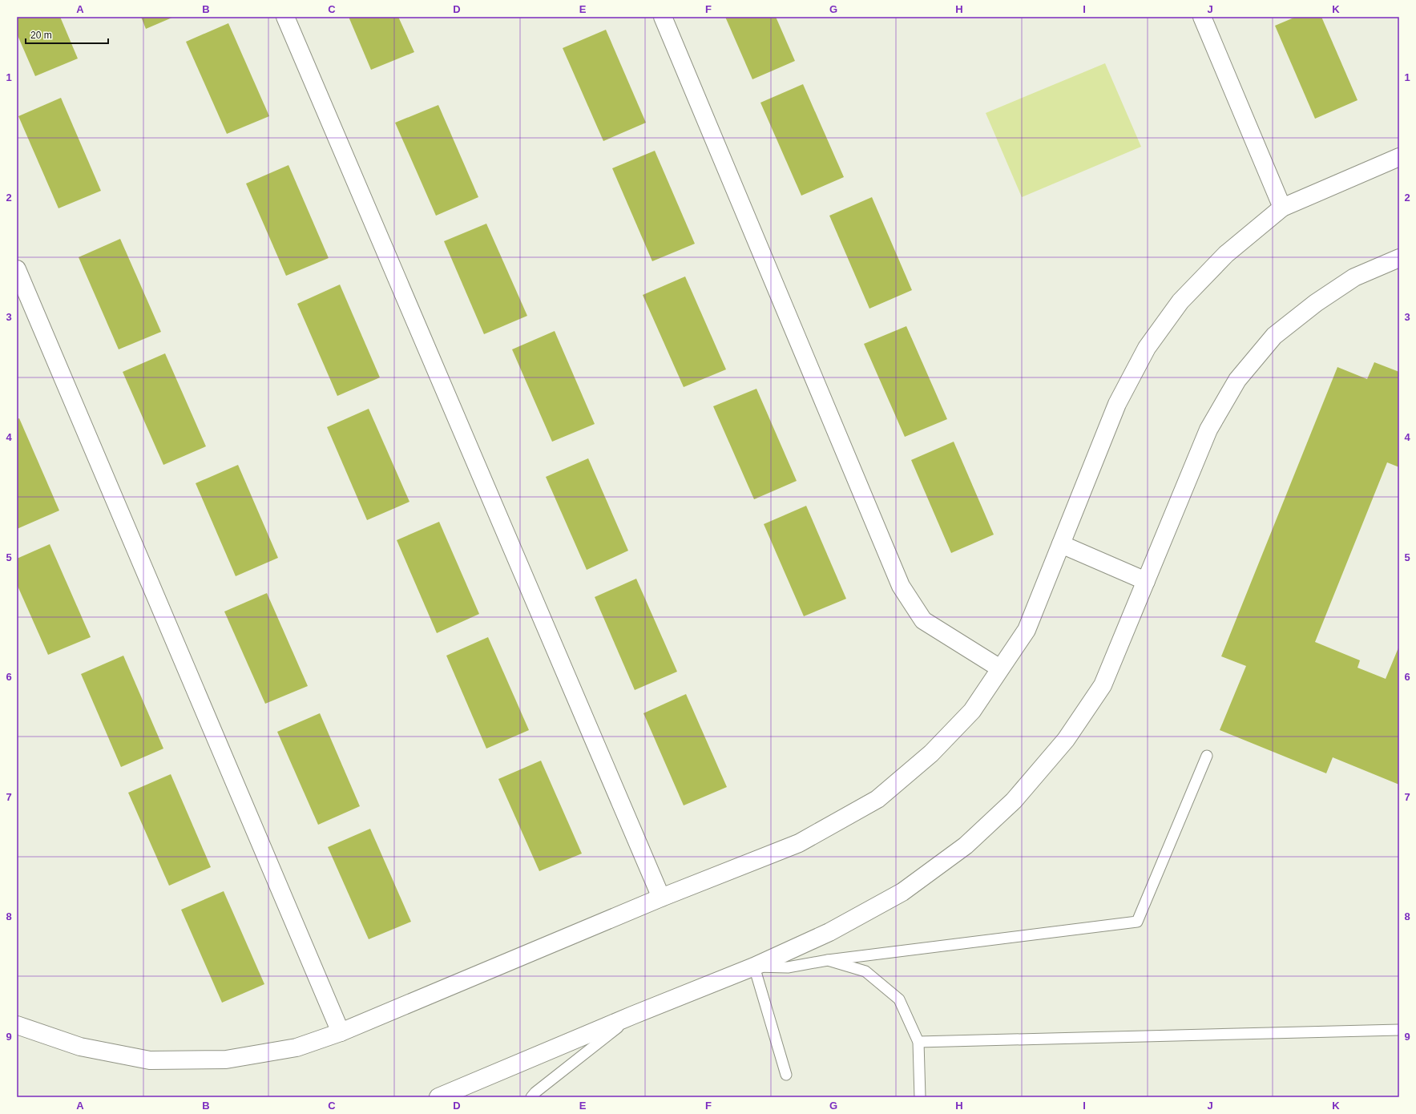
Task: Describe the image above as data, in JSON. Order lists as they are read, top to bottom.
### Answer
{
  "scale_bar": "20 m",
  "grid": {
    "columns": [
      "A",
      "B",
      "C",
      "D",
      "E",
      "F",
      "G",
      "H",
      "I",
      "J",
      "K"
    ],
    "rows": [
      "1",
      "2",
      "3",
      "4",
      "5",
      "6",
      "7",
      "8",
      "9"
    ]
  }
}
